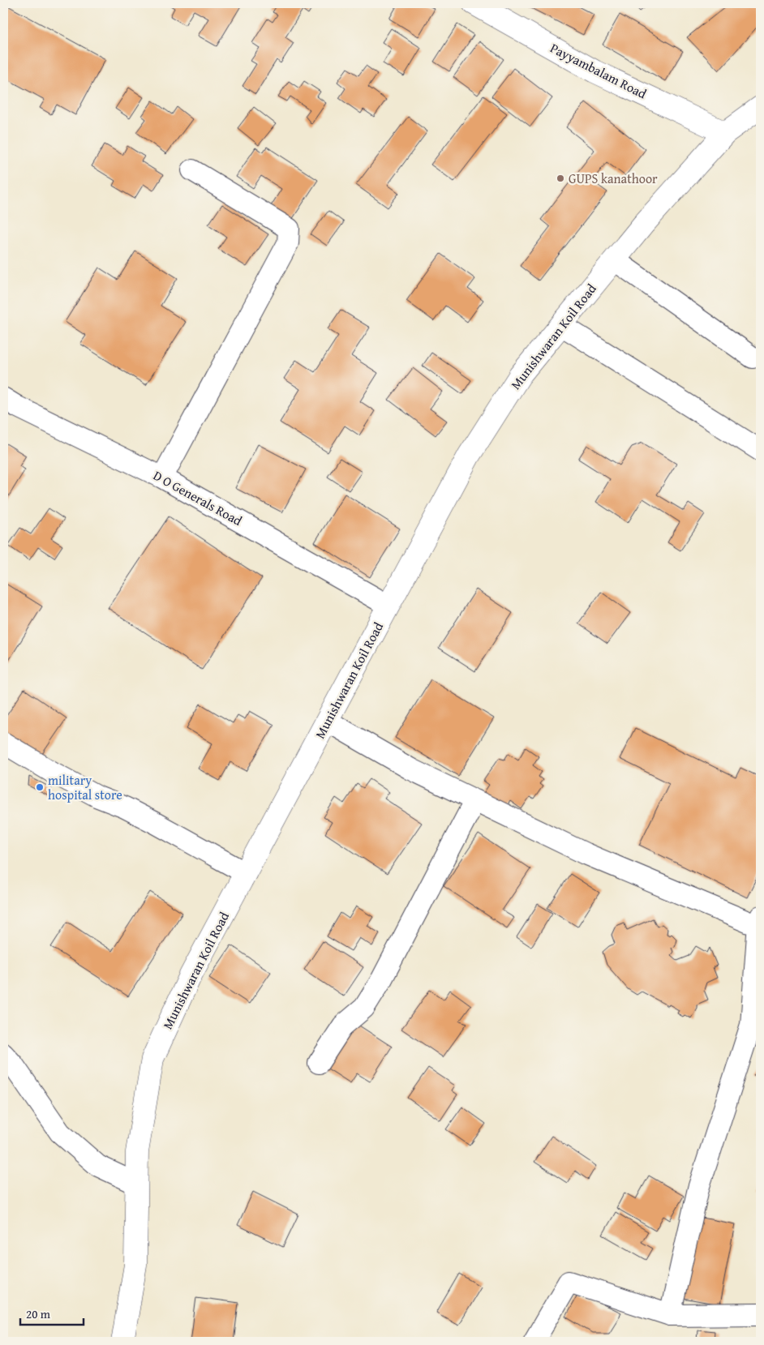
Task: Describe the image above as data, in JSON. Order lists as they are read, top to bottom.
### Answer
{
  "streets": {
    "main road": ["Payyambalam Road", "Munishwaran Koil Road"],
    "street": ["D O Generals Road"]
  },
  "crossings": [
    ["Payyambalam Road", "Munishwaran Koil Road"],
    ["Munishwaran Koil Road", "D O Generals Road"]
  ],
  "places": ["GUPS kanathoor", "military hospital store"],
  "scale_bar": "20 m"
}
